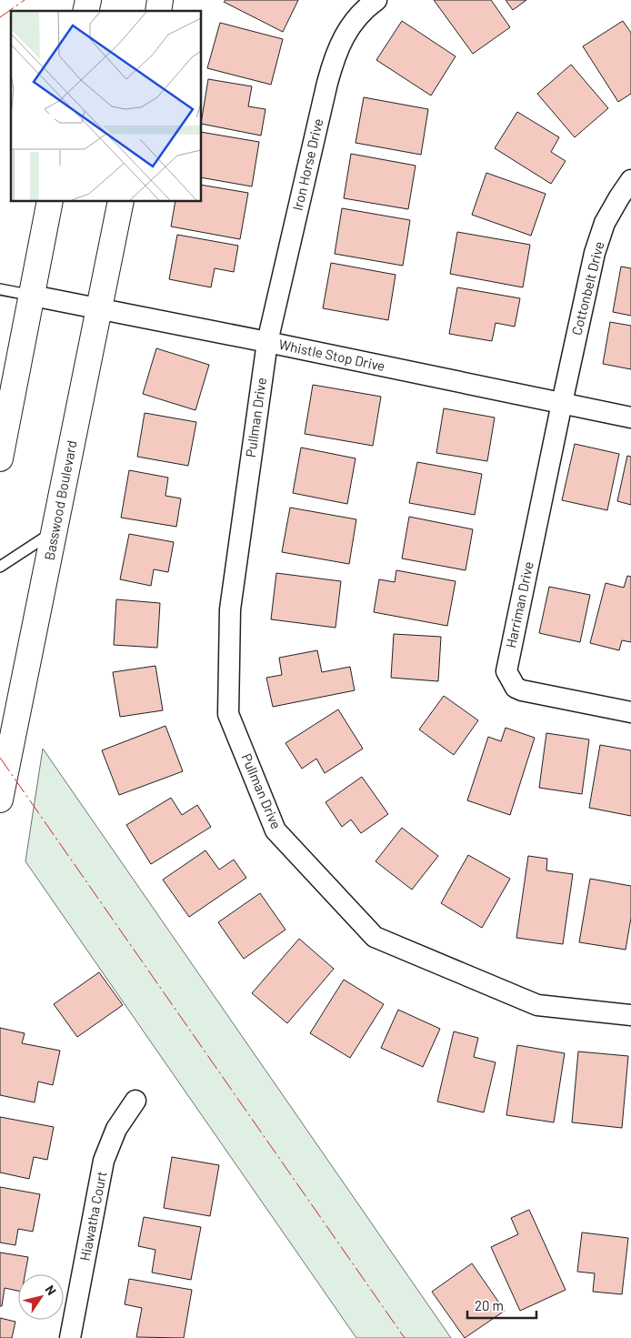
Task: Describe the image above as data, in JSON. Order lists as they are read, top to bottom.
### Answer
{
  "streets": {
    "main road": ["Basswood Boulevard"],
    "street": [
      "Iron Horse Drive",
      "Cottonbelt Drive",
      "Whistle Stop Drive",
      "Pullman Drive",
      "Harriman Drive",
      "Hiawatha Court"
    ]
  },
  "crossings": [
    ["Iron Horse Drive", "Whistle Stop Drive"],
    ["Iron Horse Drive", "Pullman Drive"],
    ["Cottonbelt Drive", "Whistle Stop Drive"],
    ["Cottonbelt Drive", "Harriman Drive"],
    ["Whistle Stop Drive", "Pullman Drive"],
    ["Whistle Stop Drive", "Basswood Boulevard"],
    ["Whistle Stop Drive", "Harriman Drive"]
  ],
  "scale_bar": "20 m",
  "north": "top right"
}
